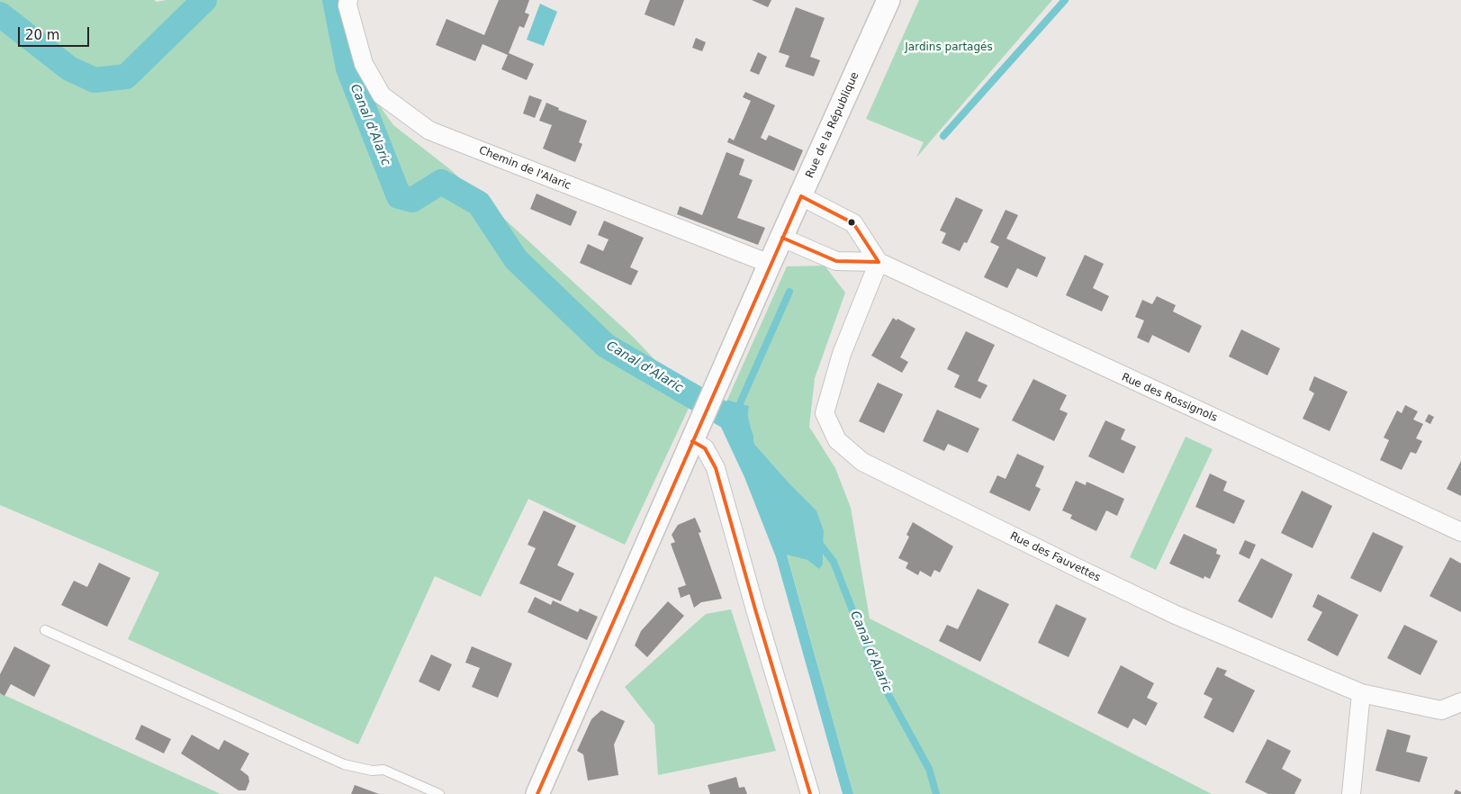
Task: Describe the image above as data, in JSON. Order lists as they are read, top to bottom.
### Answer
{
  "streets": {
    "street": [
      "Rue de la République",
      "Chemin de l'Alaric",
      "Rue des Rossignols",
      "Rue des Fauvettes"
    ]
  },
  "crossings": [
    ["Rue de la République", "Chemin de l'Alaric"],
    ["Rue de la République", "Rue des Rossignols"],
    ["Rue des Rossignols", "Rue des Fauvettes"]
  ],
  "water": ["Canal d'Alaric"],
  "parks": ["Jardins partagés"],
  "scale_bar": "20 m"
}
